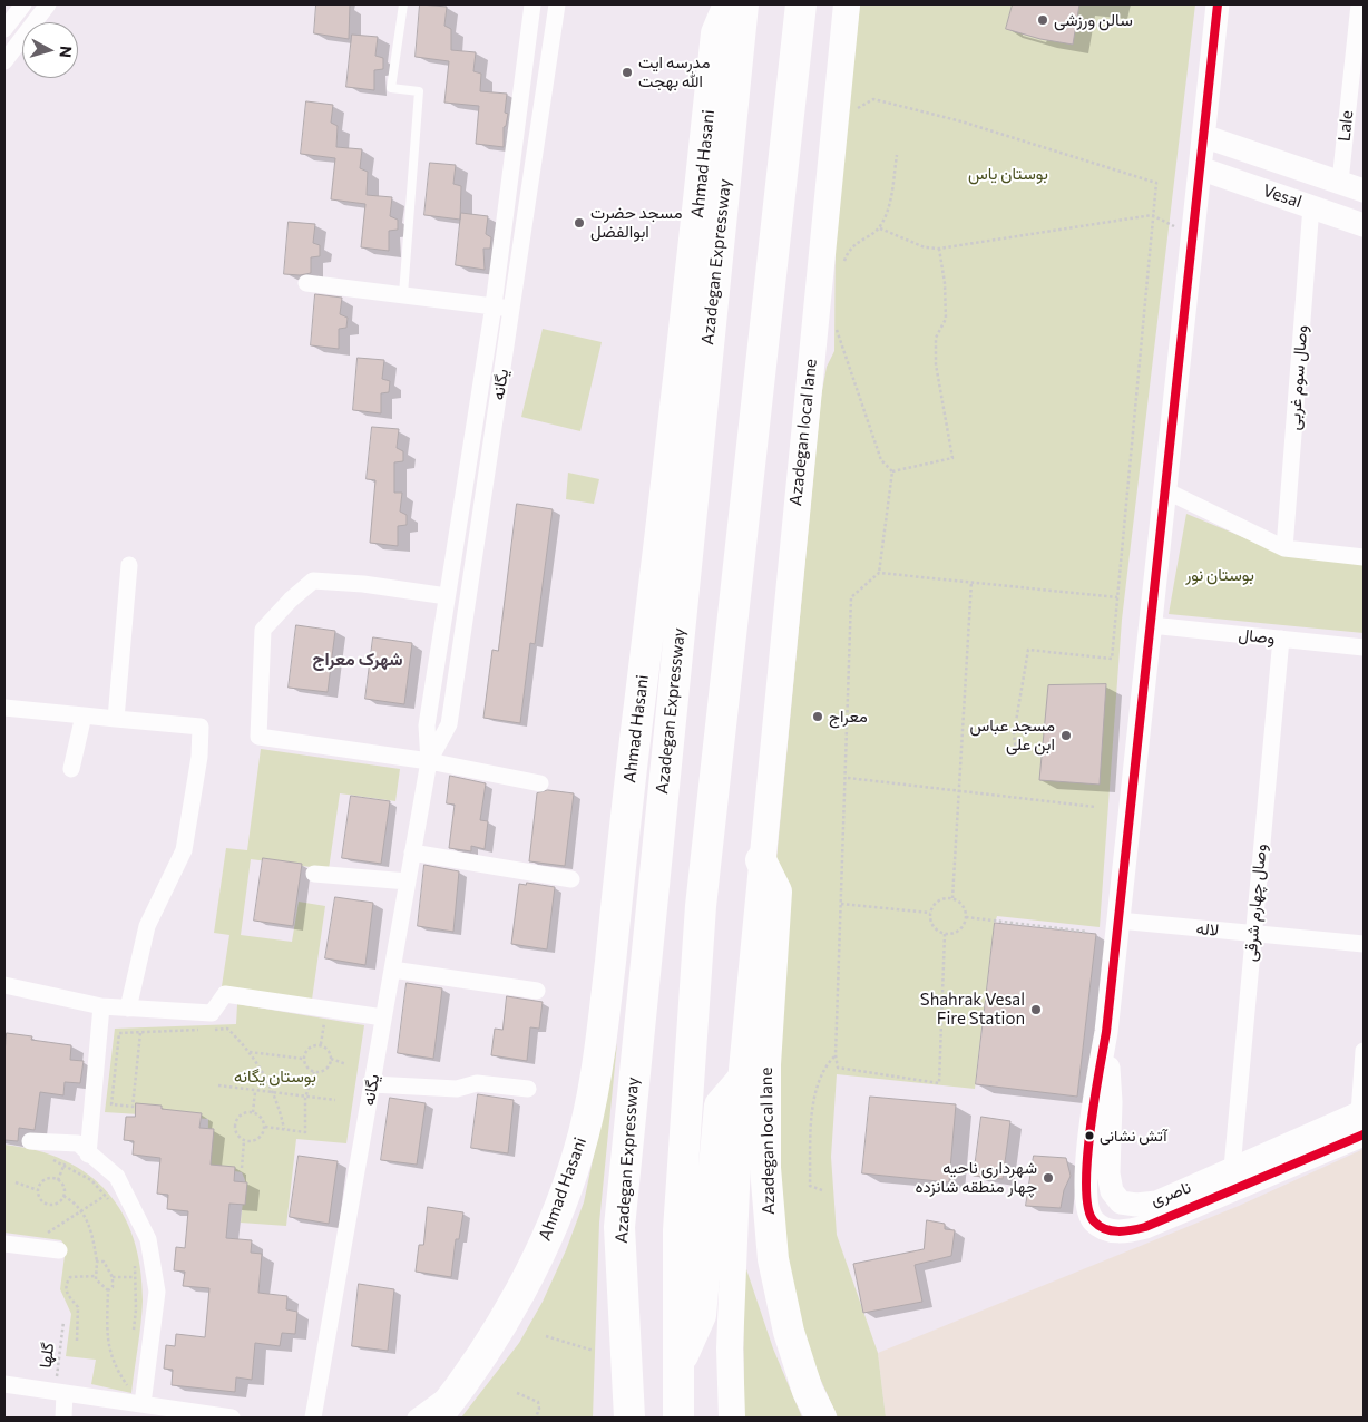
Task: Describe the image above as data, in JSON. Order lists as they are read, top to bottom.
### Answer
{
  "streets": {
    "highway": ["Ahmad Hasani", "Azadegan Expressway", "Azadegan local lane"],
    "street": [
      "Lale",
      "Vesal",
      "وصال سوم غربی",
      "یگانه",
      "وصال",
      "وصال چهارم شرقی",
      "لاله",
      "ناصری"
    ],
    "path": ["گلها"]
  },
  "crossings": [
    ["Lale", "Vesal"],
    ["Vesal", "وصال سوم غربی"],
    ["وصال", "وصال چهارم شرقی"],
    ["وصال چهارم شرقی", "لاله"],
    ["وصال چهارم شرقی", "ناصری"]
  ],
  "districts": ["شهرک معراج"],
  "parks": ["بوستان یاس", "بوستان نور", "بوستان یگانه"],
  "places": [
    "سالن ورزشی",
    "مدرسه ایت الله بهجت",
    "مسجد حضرت ابوالفضل",
    "معراج",
    "مسجد عباس ابن علی",
    "Shahrak Vesal Fire Station",
    "آتش نشانی",
    "شهرداری ناحیه چهار منطقه شانزده"
  ],
  "north": "right"
}
